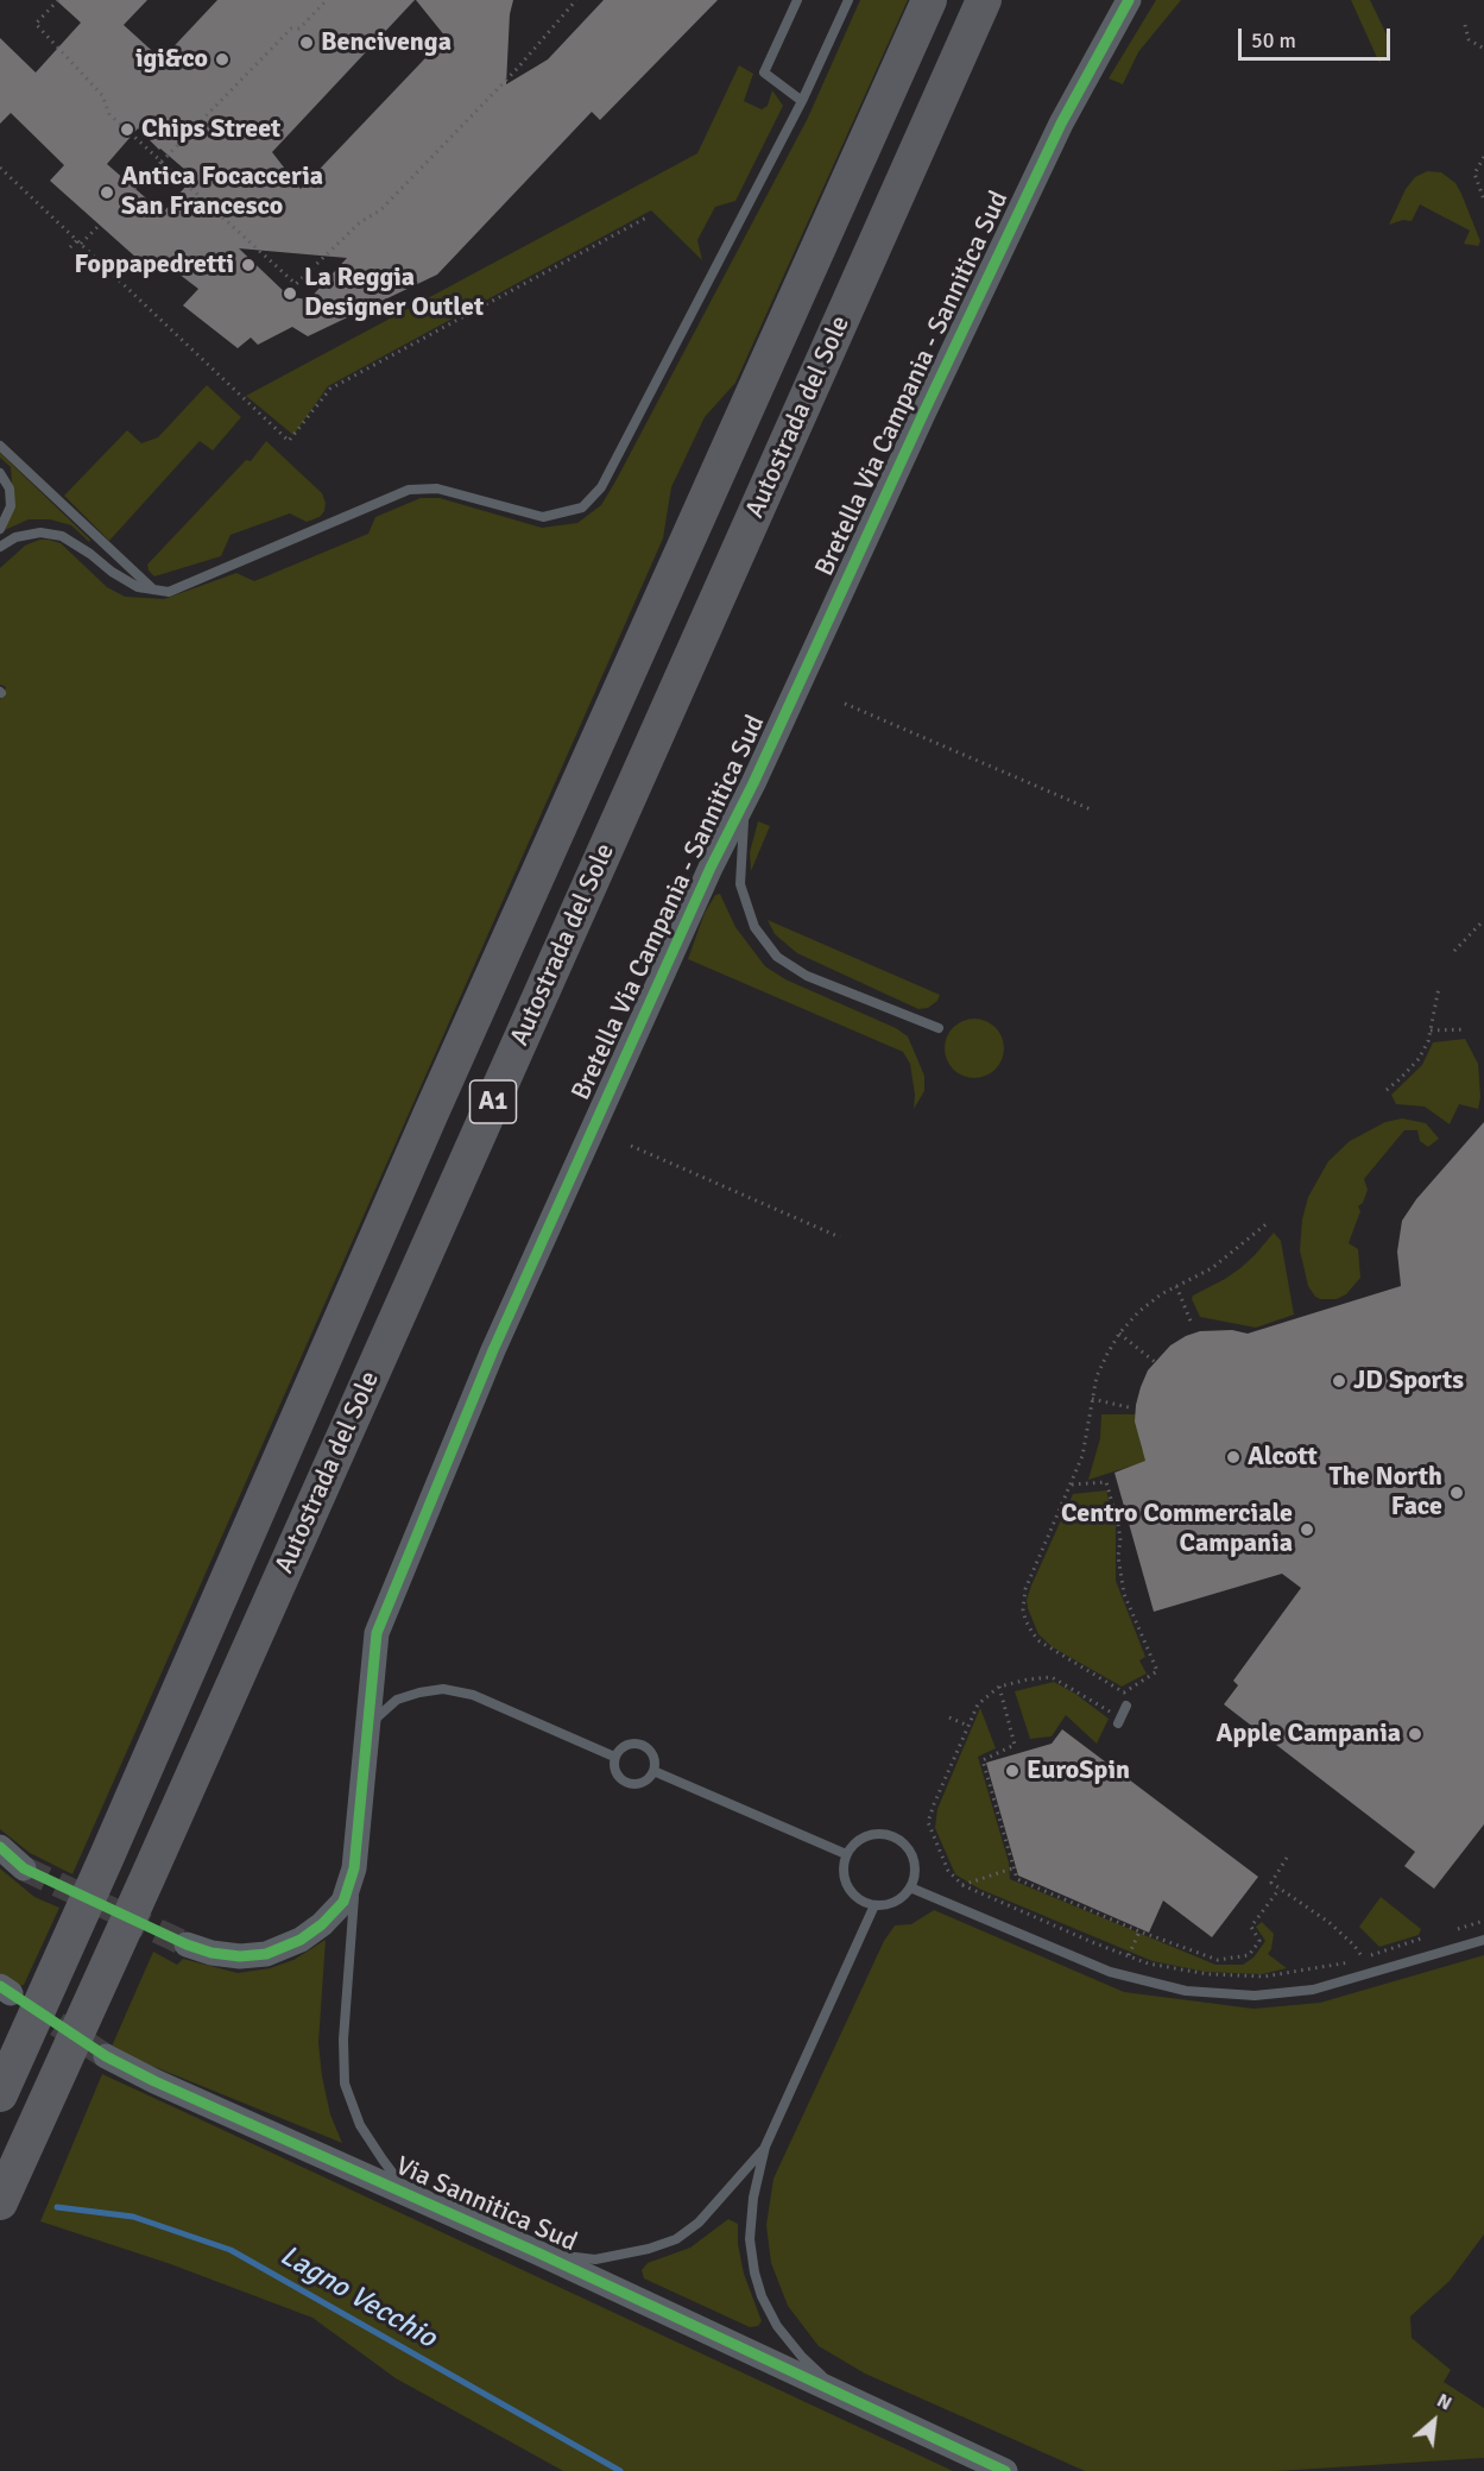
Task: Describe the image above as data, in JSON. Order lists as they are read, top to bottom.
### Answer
{
  "streets": {
    "highway": ["Autostrada del Sole", "A1"],
    "street": ["Bretella Via Campania - Sannitica Sud", "Via Sannitica Sud"]
  },
  "water": ["Lagno Vecchio"],
  "places": [
    "Bencivenga",
    "igi&co",
    "Chips Street",
    "Antica Focacceria San Francesco",
    "Foppapedretti",
    "La Reggia Designer Outlet",
    "JD Sports",
    "Alcott",
    "The North Face",
    "Centro Commerciale Campania",
    "Apple Campania",
    "EuroSpin"
  ],
  "scale_bar": "50 m",
  "north": "top right"
}
